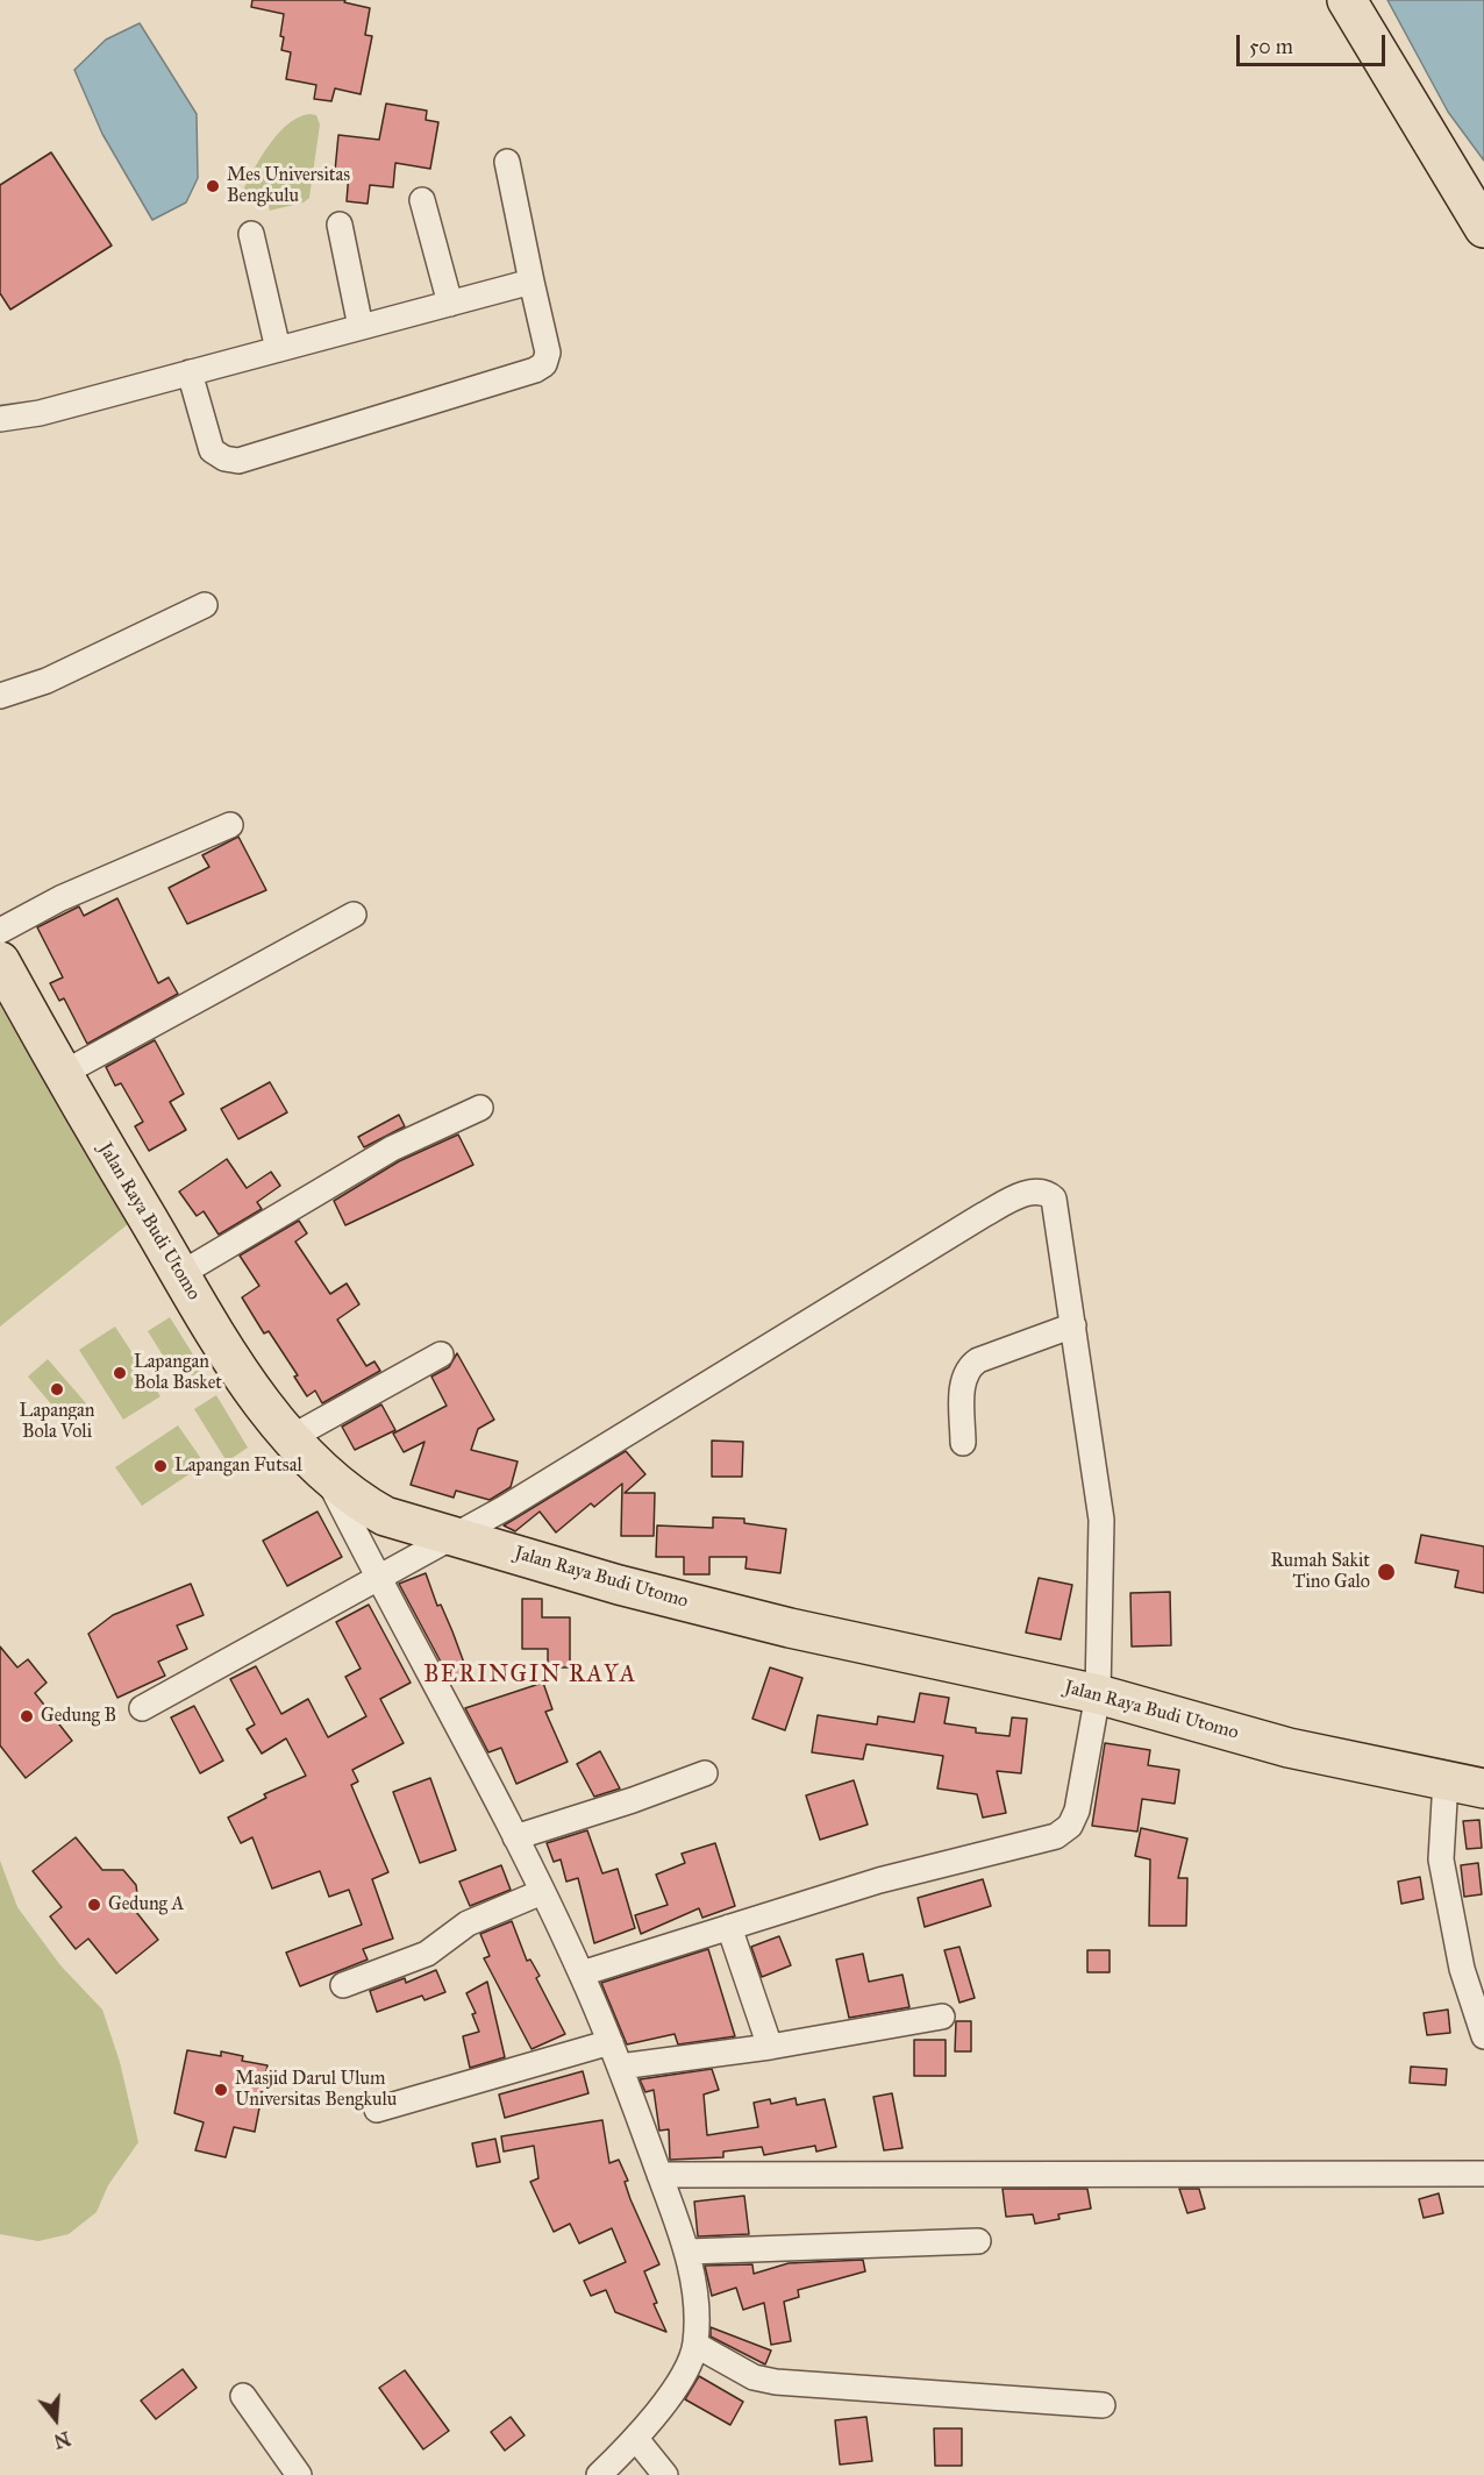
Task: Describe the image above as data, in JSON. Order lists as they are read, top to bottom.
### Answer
{
  "streets": {
    "main road": ["Jalan Raya Budi Utomo"]
  },
  "districts": ["BERINGIN RAYA"],
  "places": [
    "Mes Universitas Bengkulu",
    "Lapangan Bola Basket",
    "Lapangan Bola Voli",
    "Lapangan Futsal",
    "Rumah Sakit Tino Galo",
    "Gedung B",
    "Gedung A",
    "Masjid Darul Ulum Universitas Bengkulu"
  ],
  "scale_bar": "50 m",
  "north": "bottom"
}
